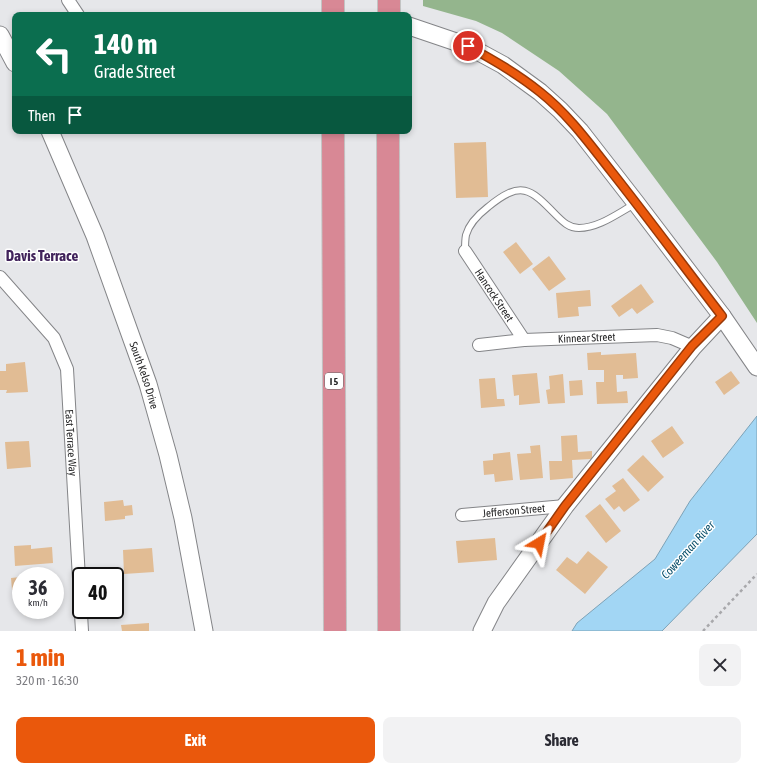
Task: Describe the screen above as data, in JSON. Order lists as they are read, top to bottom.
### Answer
{
  "streets": {
    "highway": ["I 5"],
    "main road": ["South Kelso Drive"],
    "street": [
      "Hancock Street",
      "Kinnear Street",
      "East Terrace Way",
      "Jefferson Street"
    ]
  },
  "crossings": [
    ["Hancock Street", "Kinnear Street"]
  ],
  "districts": ["Davis Terrace"],
  "water": ["Coweeman River"],
  "page": {
    "turn": ["140 m", "Grade Street"],
    "then": "Then",
    "speed": "36 km/h",
    "limit": "40",
    "heading": ["1 min", "320 m · 16:30"],
    "buttons": ["Exit", "Share"]
  }
}
